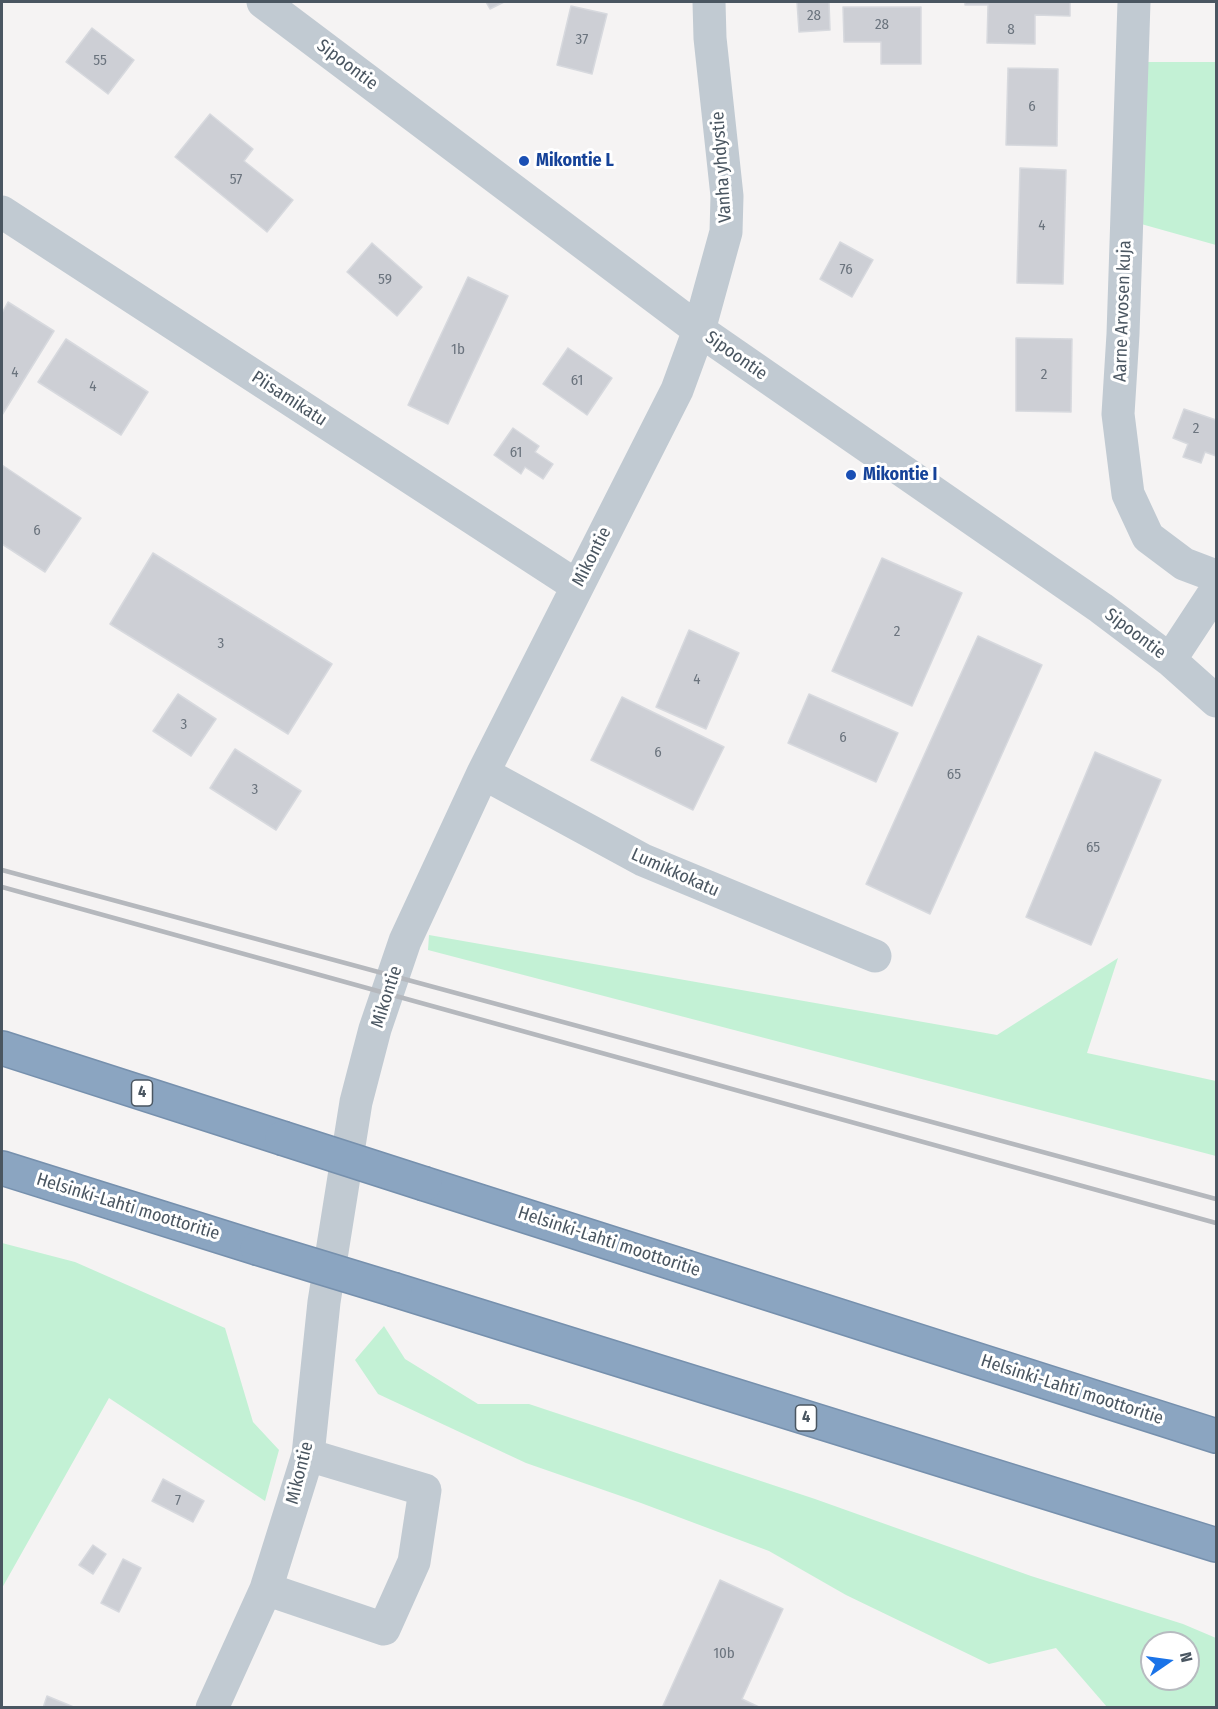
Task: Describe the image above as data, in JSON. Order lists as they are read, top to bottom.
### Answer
{
  "streets": {
    "highway": ["4", "Helsinki-Lahti moottoritie"],
    "street": [
      "Sipoontie",
      "Vanha yhdystie",
      "Aarne Arvosen kuja",
      "Piisamikatu",
      "Mikontie",
      "Lumikkokatu"
    ]
  },
  "crossings": [
    ["Sipoontie", "Vanha yhdystie"],
    ["Sipoontie", "Mikontie"],
    ["Vanha yhdystie", "Mikontie"],
    ["Piisamikatu", "Mikontie"],
    ["Mikontie", "Lumikkokatu"]
  ],
  "places": ["Mikontie L", "Mikontie I"],
  "house_numbers": [
    "28",
    "28",
    "8",
    "37",
    "55",
    "6",
    "57",
    "4",
    "76",
    "59",
    "1b",
    "4",
    "2",
    "61",
    "4",
    "2",
    "61",
    "6",
    "2",
    "3",
    "4",
    "3",
    "6",
    "6",
    "65",
    "3",
    "65",
    "7",
    "10b"
  ],
  "north": "right"
}
